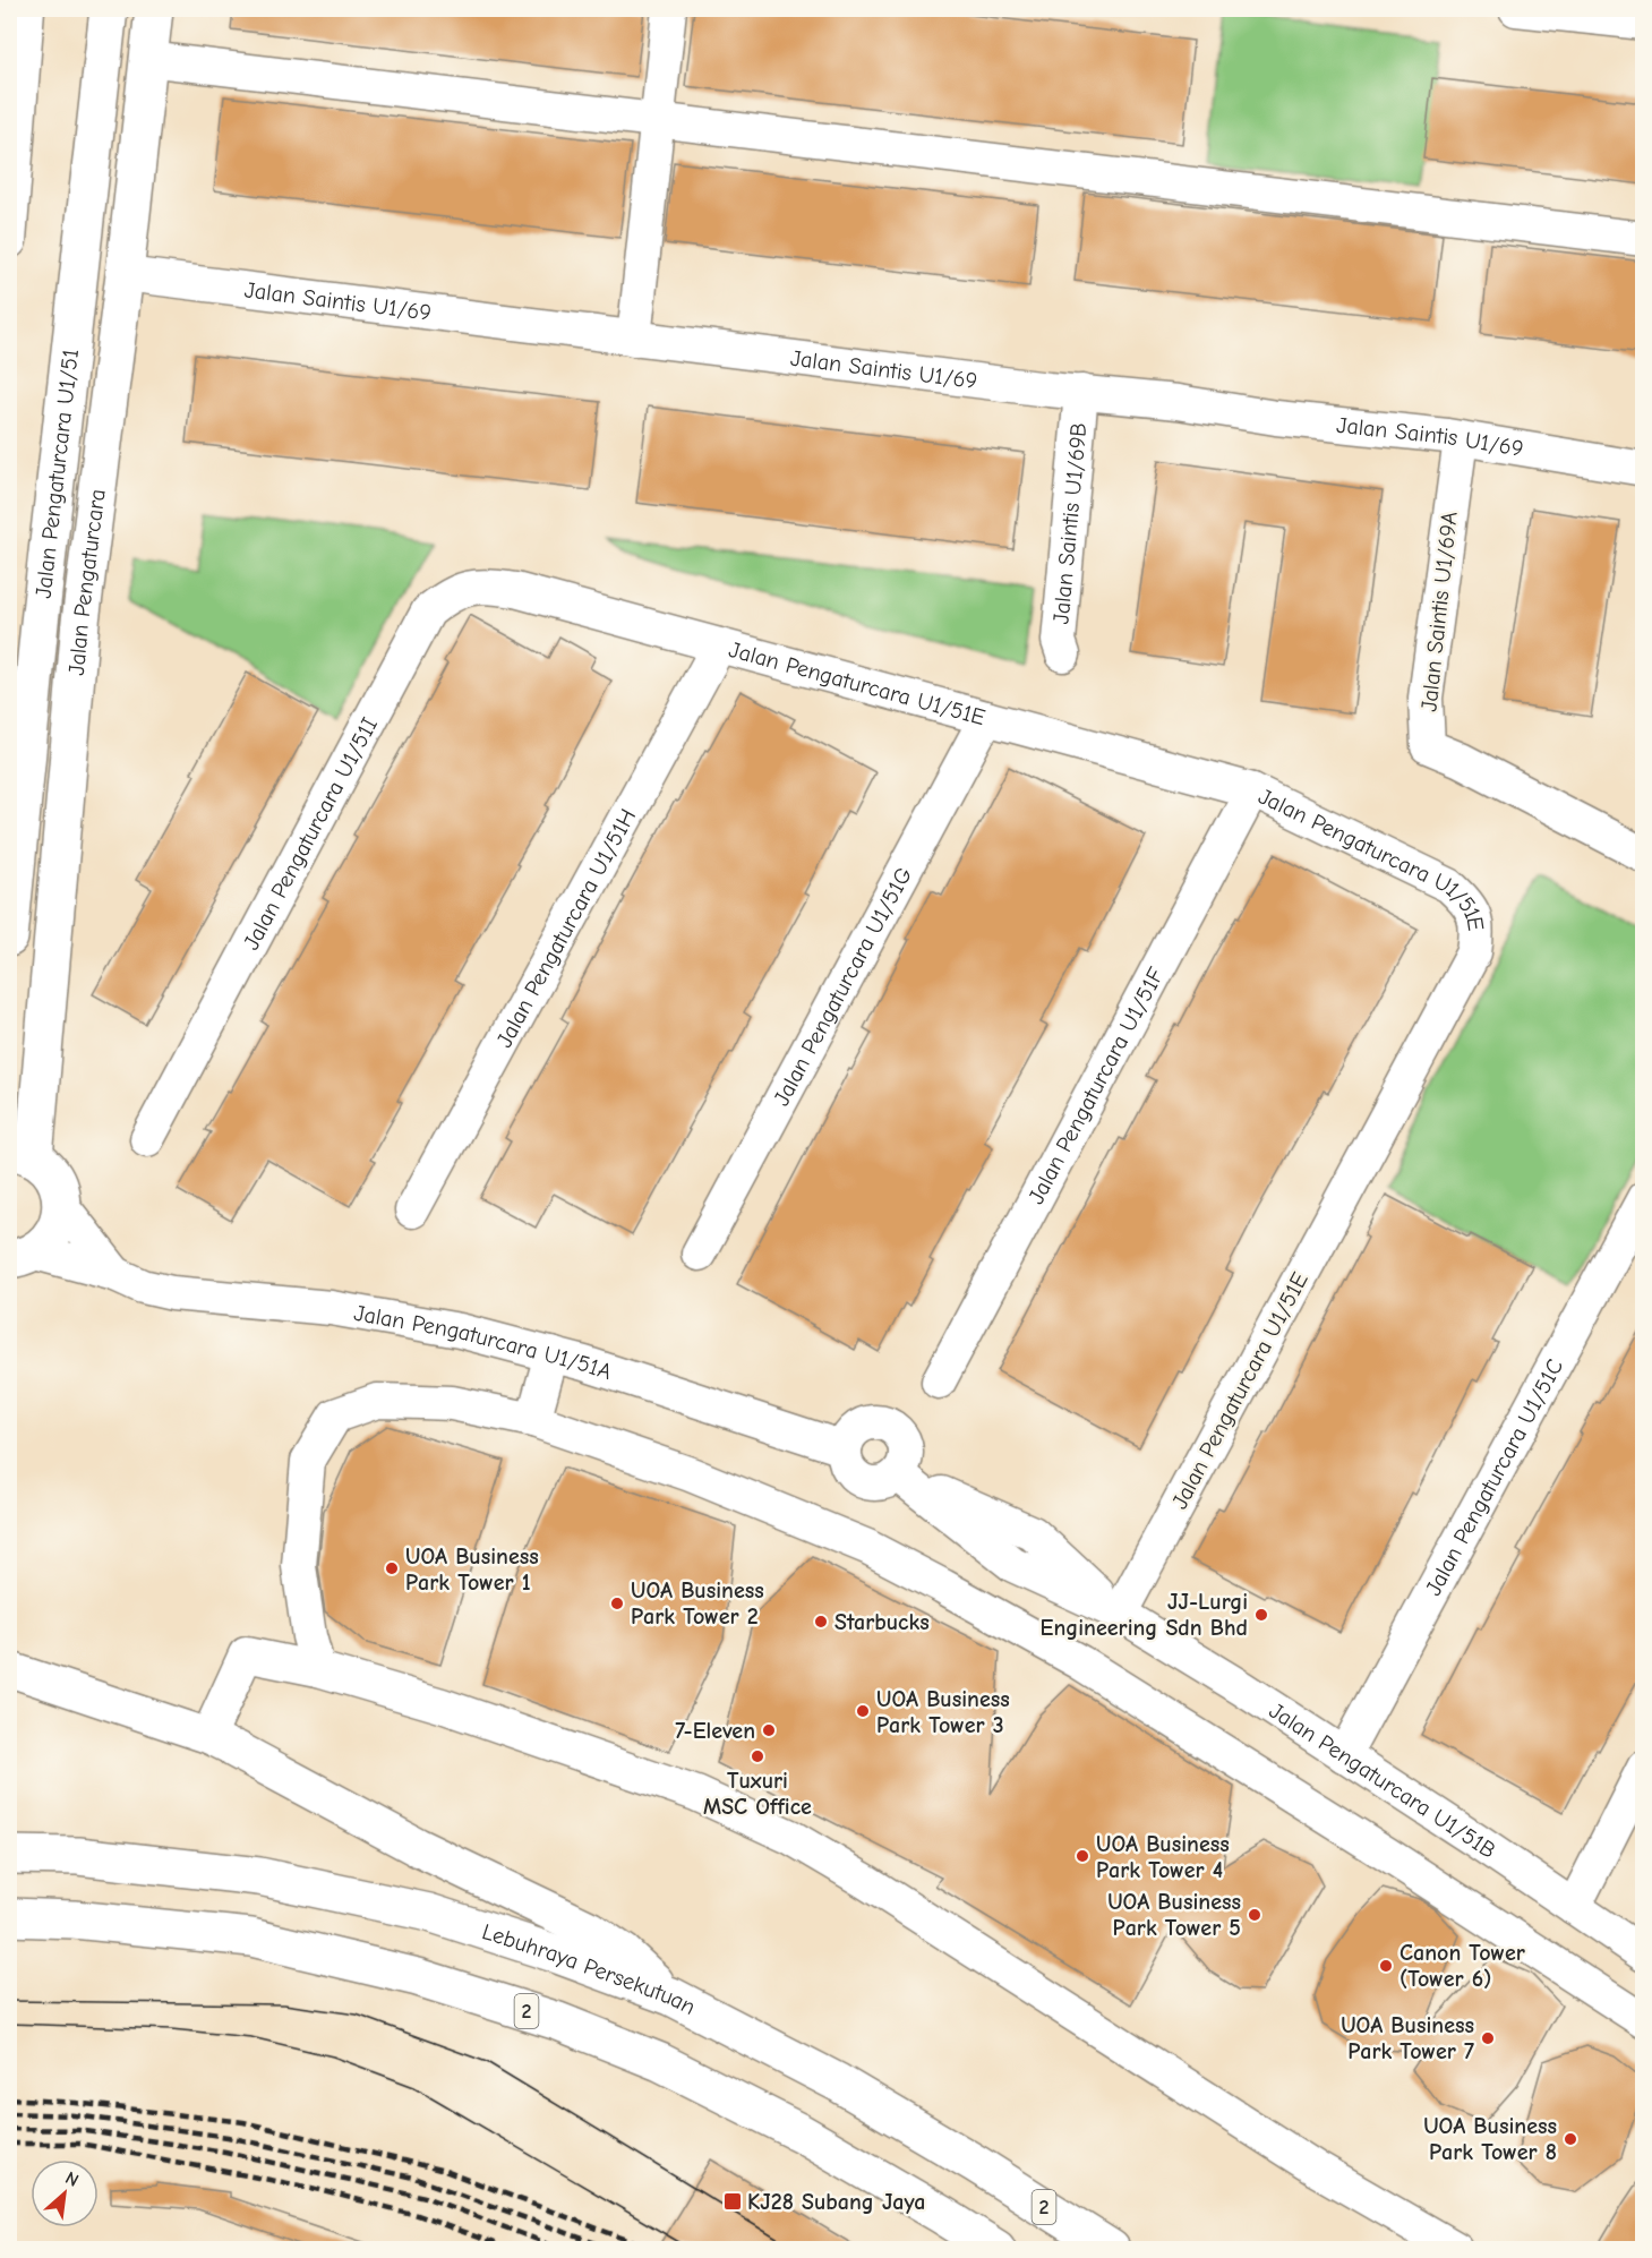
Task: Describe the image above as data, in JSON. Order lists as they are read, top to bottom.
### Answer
{
  "streets": {
    "main road": [
      "Jalan Pengaturcara U1/51",
      "Jalan Pengaturcara",
      "Lebuhraya Persekutuan",
      "2"
    ],
    "street": [
      "Jalan Saintis U1/69",
      "Jalan Saintis U1/69B",
      "Jalan Saintis U1/69A",
      "Jalan Pengaturcara U1/51E",
      "Jalan Pengaturcara U1/51I",
      "Jalan Pengaturcara U1/51H",
      "Jalan Pengaturcara U1/51G",
      "Jalan Pengaturcara U1/51F",
      "Jalan Pengaturcara U1/51A",
      "Jalan Pengaturcara U1/51C",
      "Jalan Pengaturcara U1/51B"
    ]
  },
  "crossings": [
    ["Jalan Saintis U1/69", "Jalan Saintis U1/69B"],
    ["Jalan Saintis U1/69", "Jalan Pengaturcara"],
    ["Jalan Saintis U1/69", "Jalan Saintis U1/69A"],
    ["Jalan Pengaturcara U1/51E", "Jalan Pengaturcara U1/51I"],
    ["Jalan Pengaturcara U1/51E", "Jalan Pengaturcara U1/51H"],
    ["Jalan Pengaturcara U1/51E", "Jalan Pengaturcara U1/51G"],
    ["Jalan Pengaturcara U1/51E", "Jalan Pengaturcara U1/51F"],
    ["Jalan Pengaturcara U1/51E", "Jalan Pengaturcara U1/51B"],
    ["Jalan Pengaturcara U1/51A", "Jalan Pengaturcara U1/51B"],
    ["Jalan Pengaturcara U1/51C", "Jalan Pengaturcara U1/51B"]
  ],
  "places": {
    "other": [
      "UOA Business Park Tower 1",
      "UOA Business Park Tower 2",
      "JJ-Lurgi Engineering Sdn Bhd",
      "Starbucks",
      "UOA Business Park Tower 3",
      "7-Eleven",
      "Tuxuri MSC Office",
      "UOA Business Park Tower 4",
      "UOA Business Park Tower 5",
      "Canon Tower (Tower 6)",
      "UOA Business Park Tower 7",
      "UOA Business Park Tower 8"
    ],
    "transit": ["KJ28 Subang Jaya"]
  },
  "north": "top right"
}
